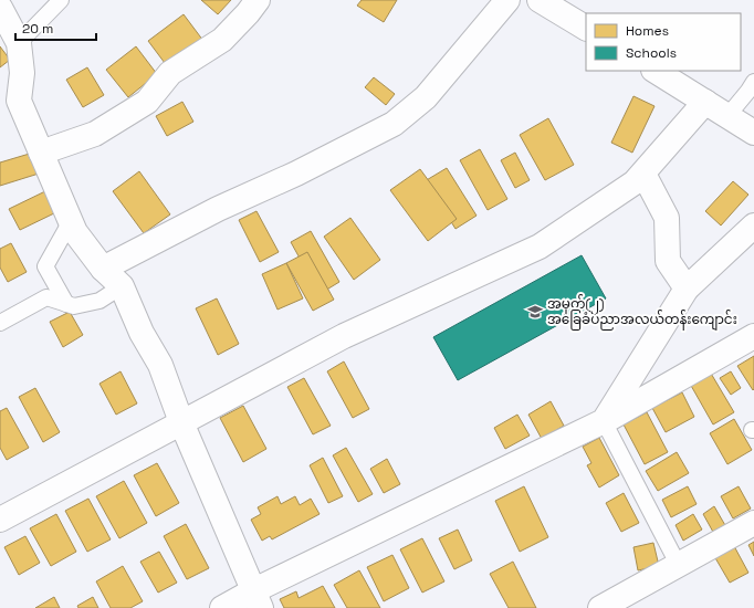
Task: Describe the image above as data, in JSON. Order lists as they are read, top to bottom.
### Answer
{
  "places": {
    "school or university": ["အမှတ်(၂) အခြေခံပညာအလယ်တန်းကျောင်း"]
  },
  "legend": ["Homes", "Schools"],
  "scale_bar": "20 m"
}
